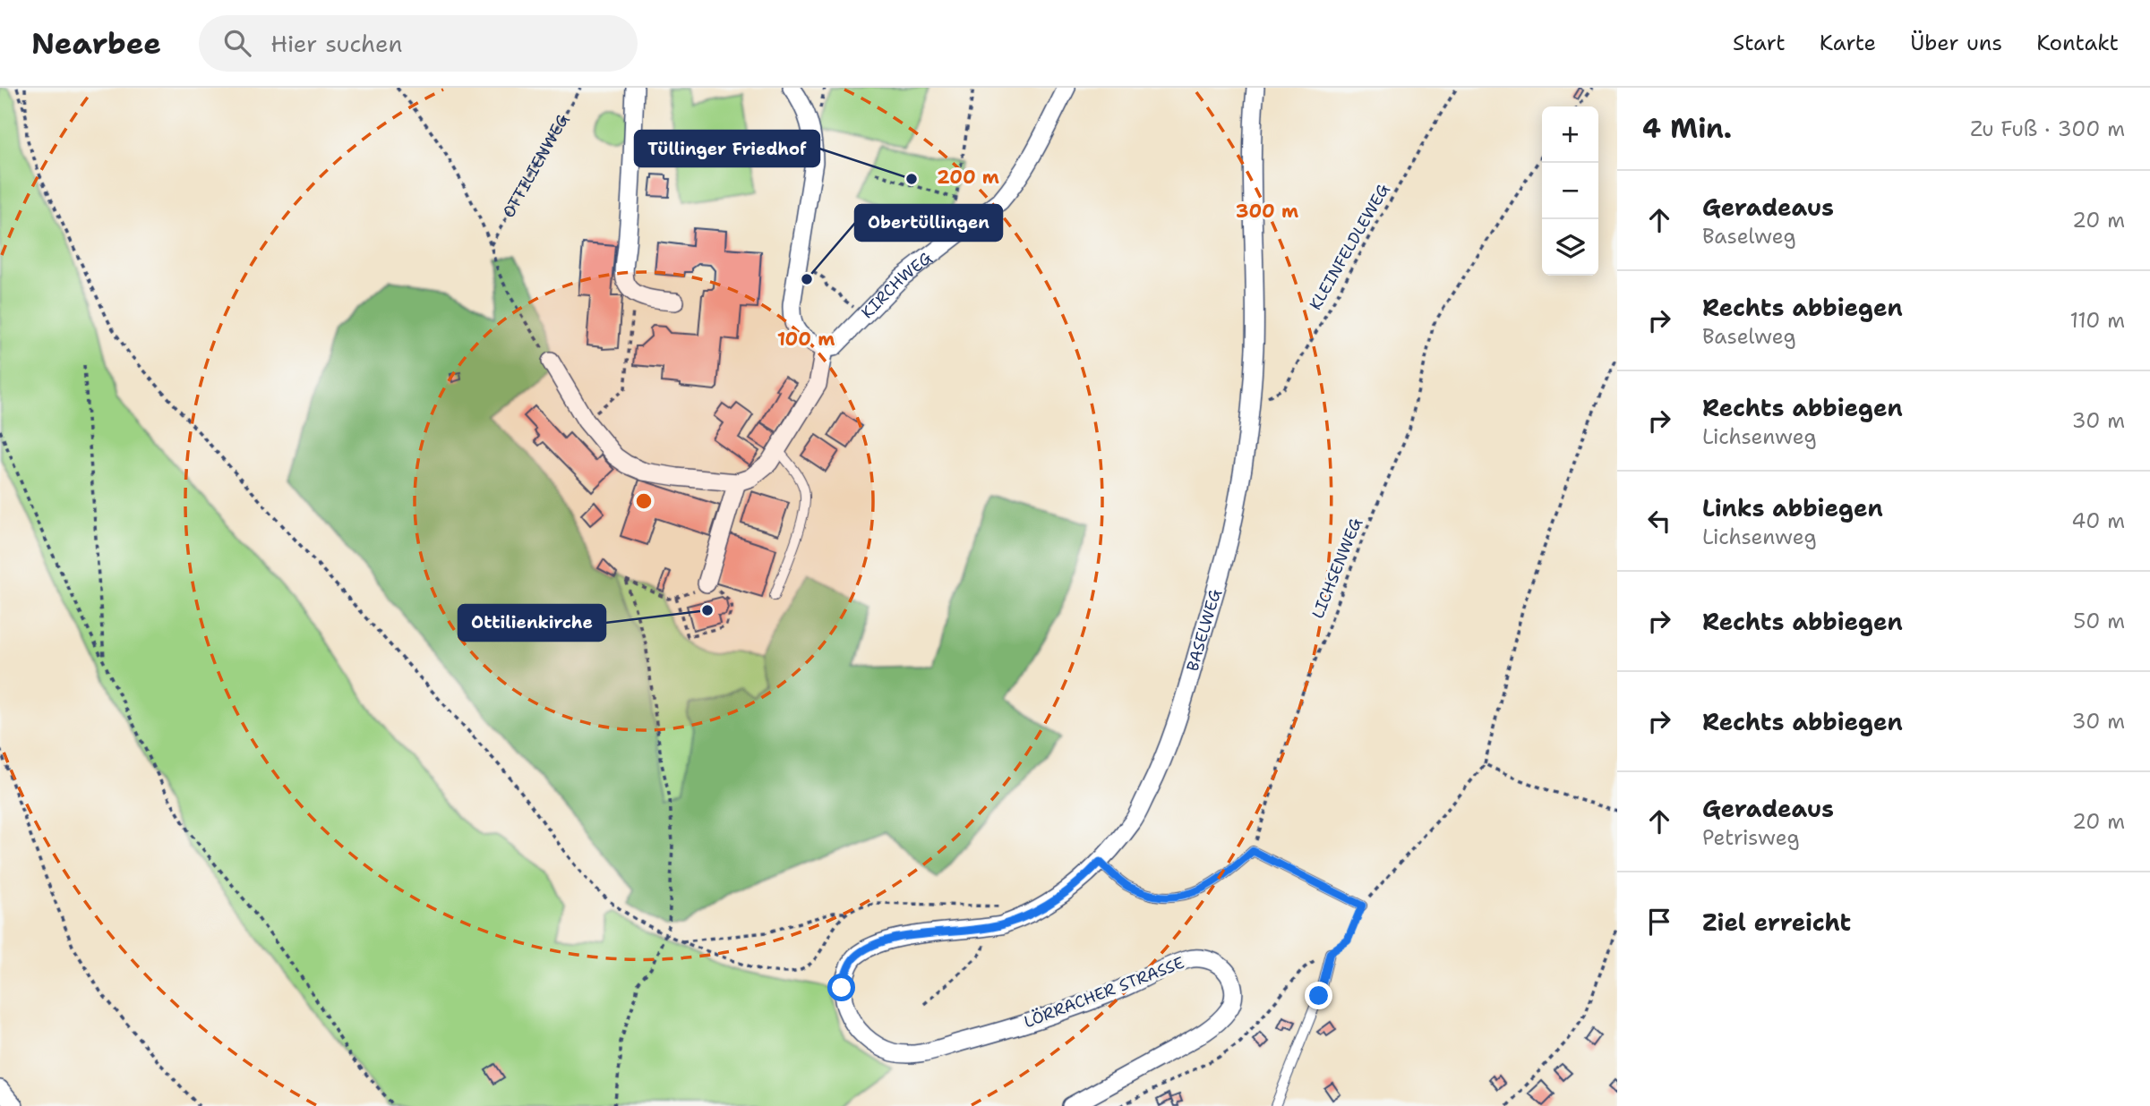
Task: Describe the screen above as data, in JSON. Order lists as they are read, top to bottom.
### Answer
{
  "streets": {
    "street": ["KIRCHWEG", "BASELWEG", "LÖRRACHER STRASSE"],
    "path": ["OTTILIENWEG", "KLEINFELDLEWEG", "LICHSENWEG"]
  },
  "crossings": [
    ["KLEINFELDLEWEG", "BASELWEG"],
    ["BASELWEG", "LÖRRACHER STRASSE"]
  ],
  "places": ["Tüllinger Friedhof", "Obertüllingen", "Ottilienkirche"],
  "page": {
    "header": "Nearbee",
    "search": "Hier suchen",
    "nav": [
      "Start",
      "Karte",
      "Über uns",
      "Kontakt"
    ],
    "heading": ["4 Min.", "Zu Fuß · 300 m"],
    "map_buttons": ["+", "−"],
    "list": [
      ["Geradeaus", "Baselweg", "20 m"],
      ["Rechts abbiegen", "Baselweg", "110 m"],
      ["Rechts abbiegen", "Lichsenweg", "30 m"],
      ["Links abbiegen", "Lichsenweg", "40 m"],
      ["Rechts abbiegen", "50 m"],
      ["Rechts abbiegen", "30 m"],
      ["Geradeaus", "Petrisweg", "20 m"],
      "Ziel erreicht"
    ]
  },
  "rings": ["200 m", "300 m", "100 m"]
}
